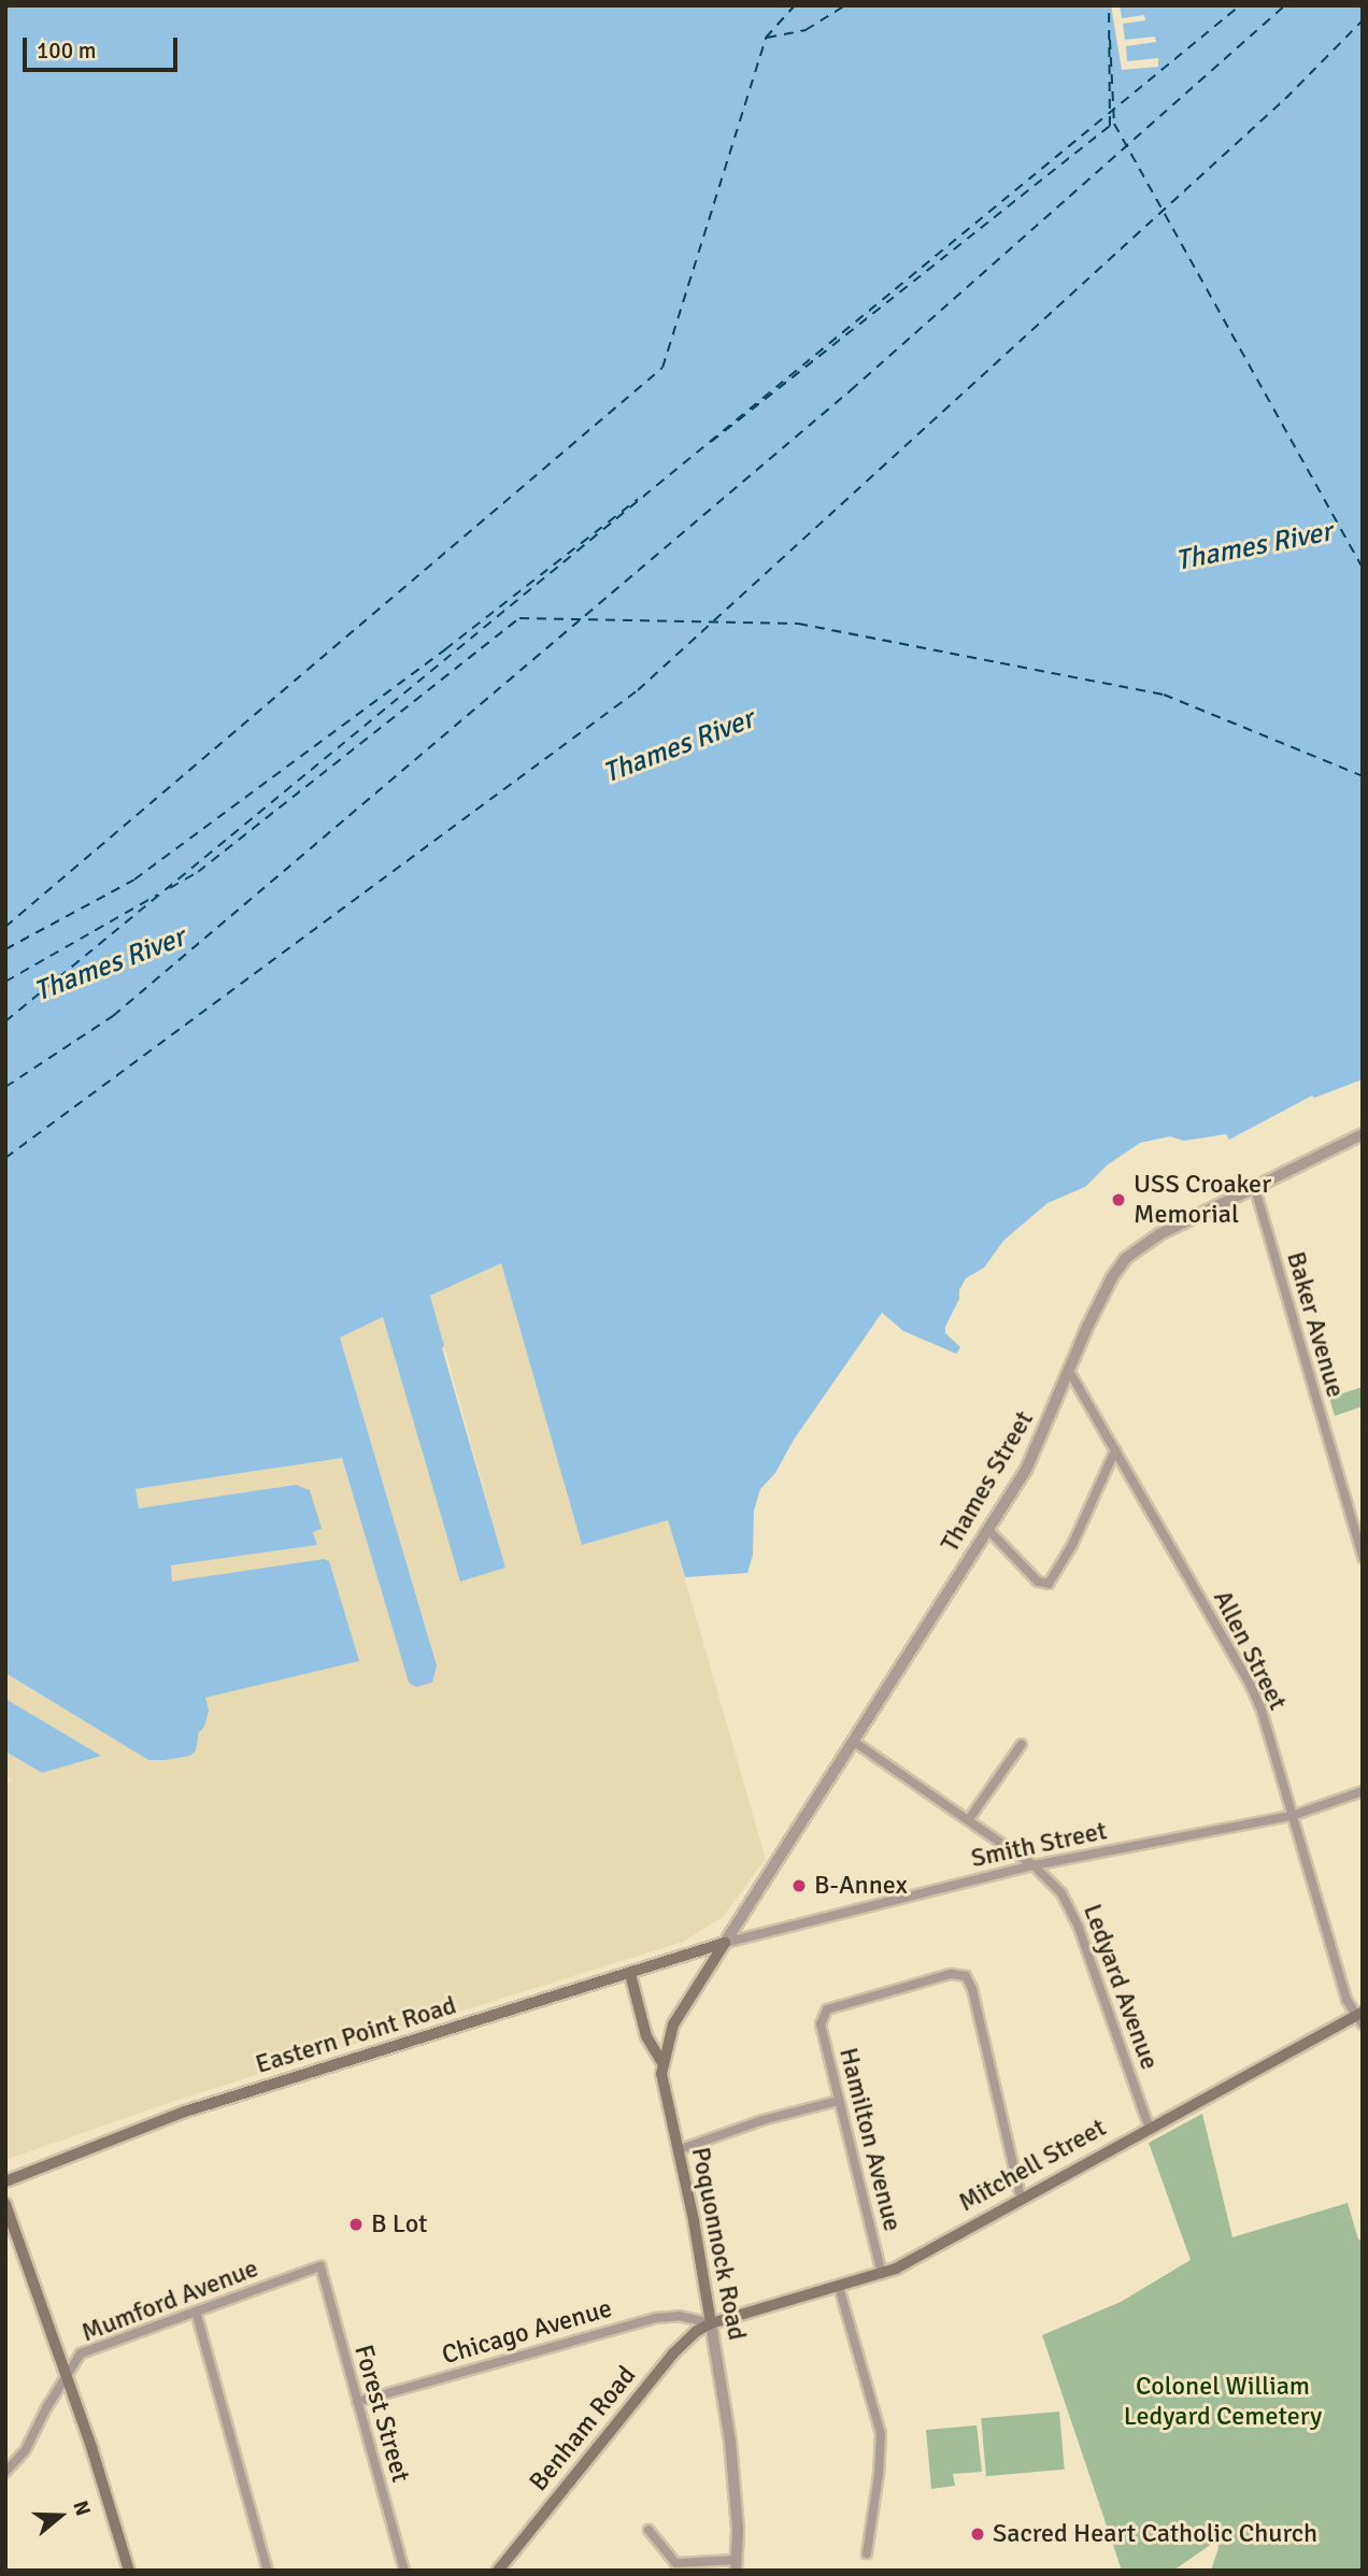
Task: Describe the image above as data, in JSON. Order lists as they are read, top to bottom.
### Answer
{
  "streets": {
    "main road": [
      "Eastern Point Road",
      "Mitchell Street",
      "Poquonnock Road",
      "Benham Road"
    ],
    "street": [
      "Baker Avenue",
      "Thames Street",
      "Allen Street",
      "Smith Street",
      "Ledyard Avenue",
      "Hamilton Avenue",
      "Mumford Avenue",
      "Chicago Avenue",
      "Forest Street"
    ]
  },
  "crossings": [
    ["Baker Avenue", "Thames Street"],
    ["Thames Street", "Allen Street"],
    ["Thames Street", "Smith Street"],
    ["Thames Street", "Ledyard Avenue"],
    ["Thames Street", "Eastern Point Road"],
    ["Thames Street", "Poquonnock Road"],
    ["Allen Street", "Smith Street"],
    ["Allen Street", "Mitchell Street"],
    ["Smith Street", "Ledyard Avenue"],
    ["Smith Street", "Eastern Point Road"],
    ["Smith Street", "Poquonnock Road"],
    ["Ledyard Avenue", "Mitchell Street"],
    ["Eastern Point Road", "Poquonnock Road"],
    ["Hamilton Avenue", "Mitchell Street"],
    ["Mitchell Street", "Poquonnock Road"],
    ["Mitchell Street", "Chicago Avenue"],
    ["Mitchell Street", "Benham Road"],
    ["Poquonnock Road", "Chicago Avenue"],
    ["Poquonnock Road", "Benham Road"],
    ["Mumford Avenue", "Forest Street"],
    ["Chicago Avenue", "Forest Street"],
    ["Chicago Avenue", "Benham Road"]
  ],
  "water": ["Thames River"],
  "parks": ["Colonel William Ledyard Cemetery"],
  "places": [
    "USS Croaker Memorial",
    "B-Annex",
    "B Lot",
    "Sacred Heart Catholic Church"
  ],
  "scale_bar": "100 m",
  "north": "right"
}
